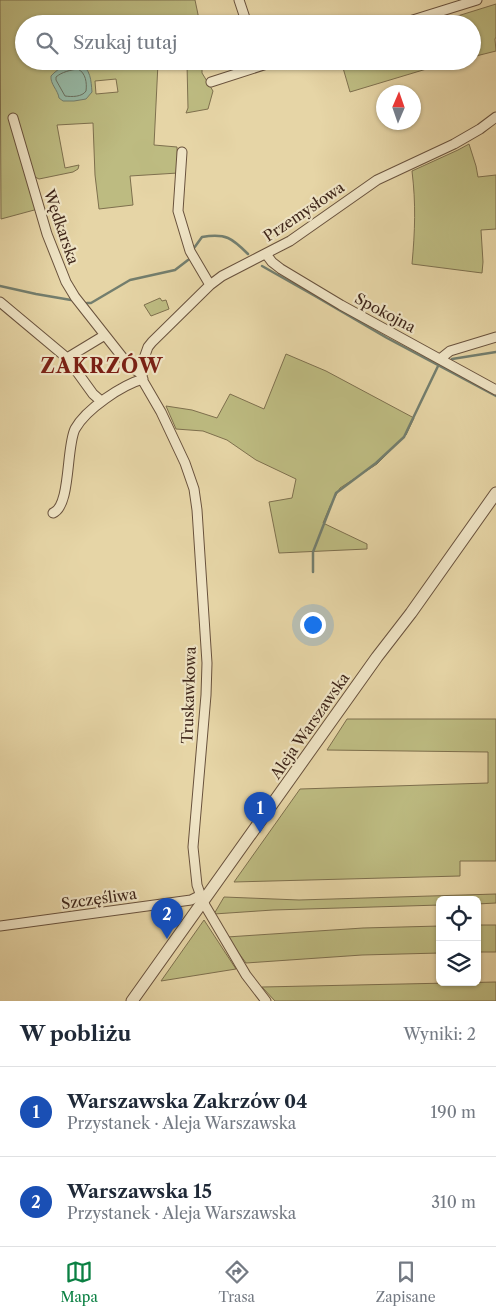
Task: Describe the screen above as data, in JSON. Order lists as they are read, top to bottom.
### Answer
{
  "streets": {
    "street": [
      "Przemysłowa",
      "Wędkarska",
      "Spokojna",
      "Truskawkowa",
      "Aleja Warszawska",
      "Szczęśliwa"
    ]
  },
  "crossings": [
    ["Przemysłowa", "Wędkarska"],
    ["Przemysłowa", "Spokojna"],
    ["Przemysłowa", "Truskawkowa"],
    ["Wędkarska", "Truskawkowa"],
    ["Truskawkowa", "Aleja Warszawska"],
    ["Truskawkowa", "Szczęśliwa"],
    ["Aleja Warszawska", "Szczęśliwa"]
  ],
  "districts": ["ZAKRZÓW"],
  "north": "top",
  "page": {
    "search": "Szukaj tutaj",
    "pins": ["1", "2"],
    "heading": ["W pobliżu", "Wyniki: 2"],
    "list": [
      {
        "mark": "1",
        "name": "Warszawska Zakrzów 04",
        "note": "Przystanek · Aleja Warszawska",
        "value": "190 m"
      },
      {
        "mark": "2",
        "name": "Warszawska 15",
        "note": "Przystanek · Aleja Warszawska",
        "value": "310 m"
      }
    ],
    "nav": ["Mapa", "Trasa", "Zapisane"]
  }
}
